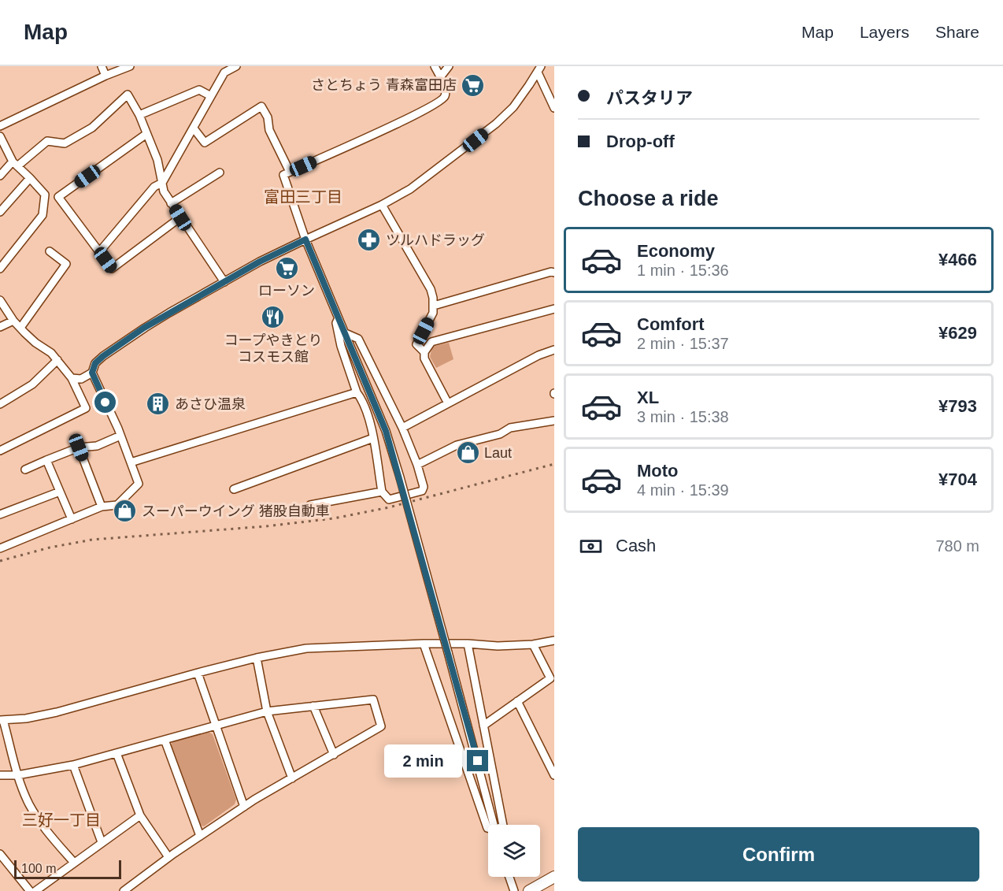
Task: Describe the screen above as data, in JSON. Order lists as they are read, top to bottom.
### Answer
{
  "districts": ["富田三丁目", "三好一丁目"],
  "places": {
    "supermarket": ["さとちょう 青森富田店", "ローソン"],
    "pharmacy": ["ツルハドラッグ"],
    "restaurant": ["コープやきとり コスモス館"],
    "building": ["あさひ温泉"],
    "shop": ["Laut", "スーパーウイング 猪股自動車"]
  },
  "scale_bar": "100 m",
  "page": {
    "header": "Map",
    "nav": ["Map", "Layers", "Share"],
    "banner": ["パスタリア", "Drop-off"],
    "heading": "Choose a ride",
    "list": [
      {
        "name": "Economy",
        "note": "1 min · 15:36",
        "value": "¥466"
      },
      {
        "name": "Comfort",
        "note": "2 min · 15:37",
        "value": "¥629"
      },
      {
        "name": "XL",
        "note": "3 min · 15:38",
        "value": "¥793"
      },
      {
        "name": "Moto",
        "note": "4 min · 15:39",
        "value": "¥704"
      }
    ],
    "pay": ["Cash", "780 m"],
    "bubble": "2 min",
    "buttons": "Confirm",
    "scale": "100 m"
  }
}
